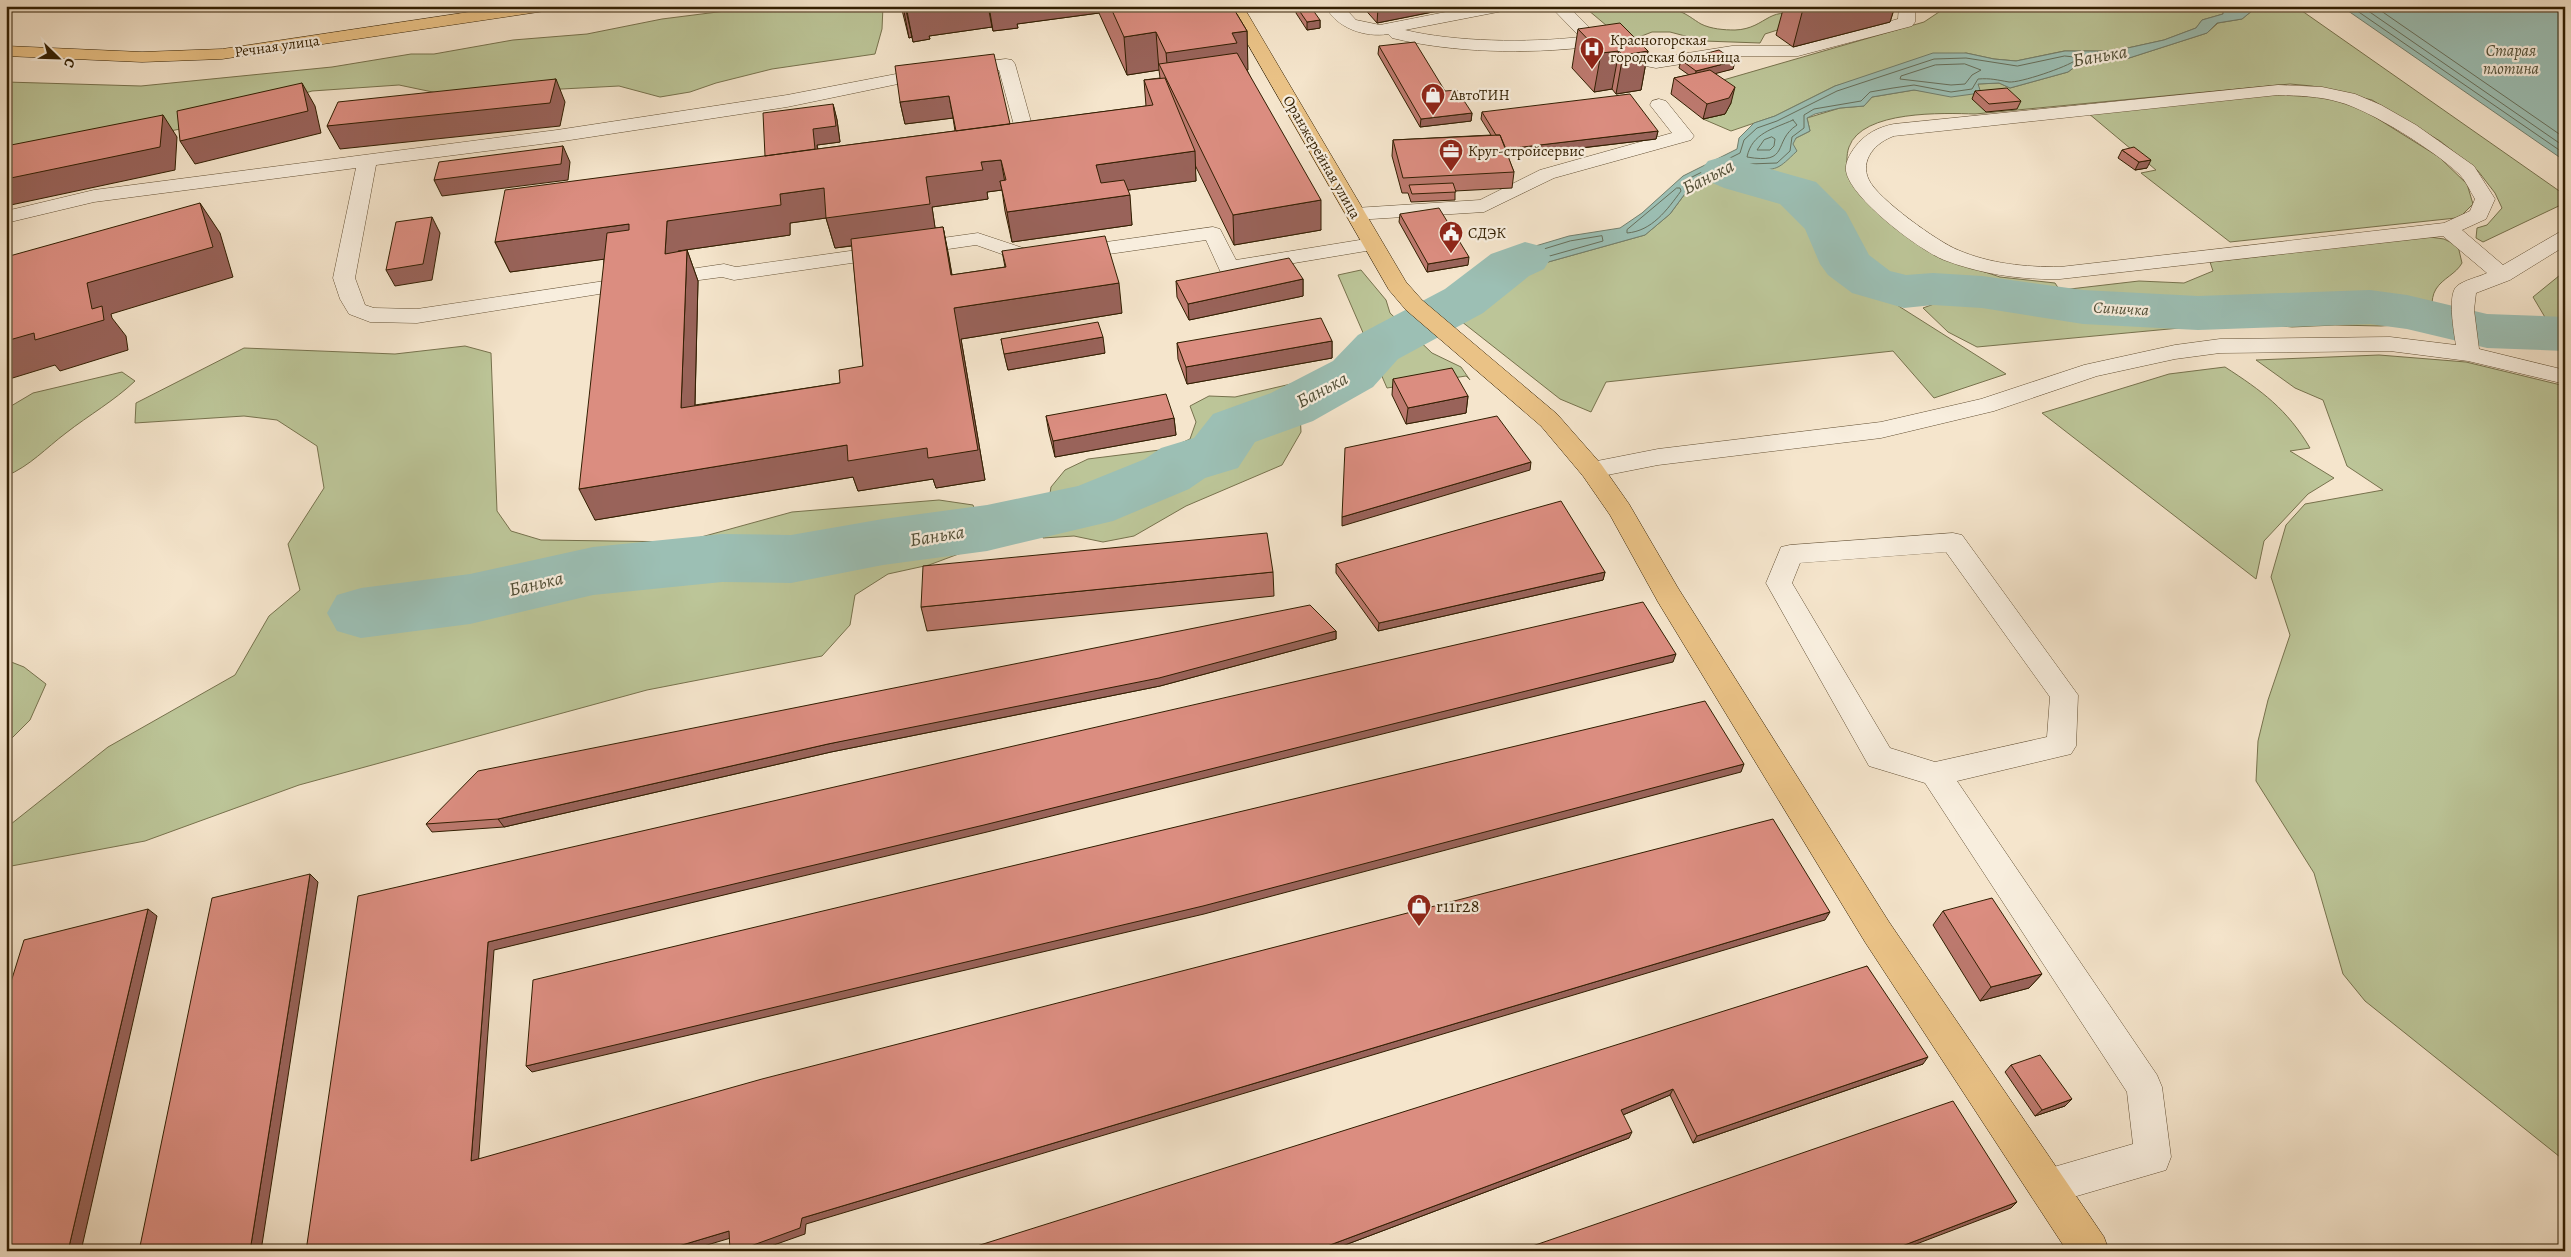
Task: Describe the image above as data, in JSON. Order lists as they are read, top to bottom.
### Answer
{
  "streets": {
    "main road": ["Речная улица", "Оранжерейная улица"]
  },
  "water": ["Старая плотина", "Банька", "Синичка"],
  "places": {
    "hospital": ["Красногорская городская больница"],
    "shop": ["АвтоТИН", "r11r28"],
    "office": ["Круг-стройсервис"],
    "public building": ["СДЭК"]
  },
  "north": "bottom right"
}
